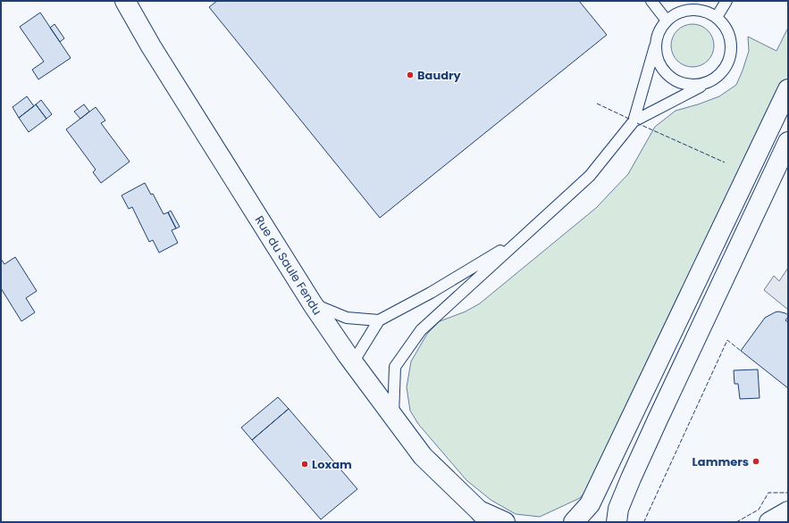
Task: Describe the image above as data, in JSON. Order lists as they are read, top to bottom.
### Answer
{
  "streets": {
    "main road": ["Rue du Saule Fendu"]
  },
  "places": ["Baudry", "Lammers", "Loxam"]
}
